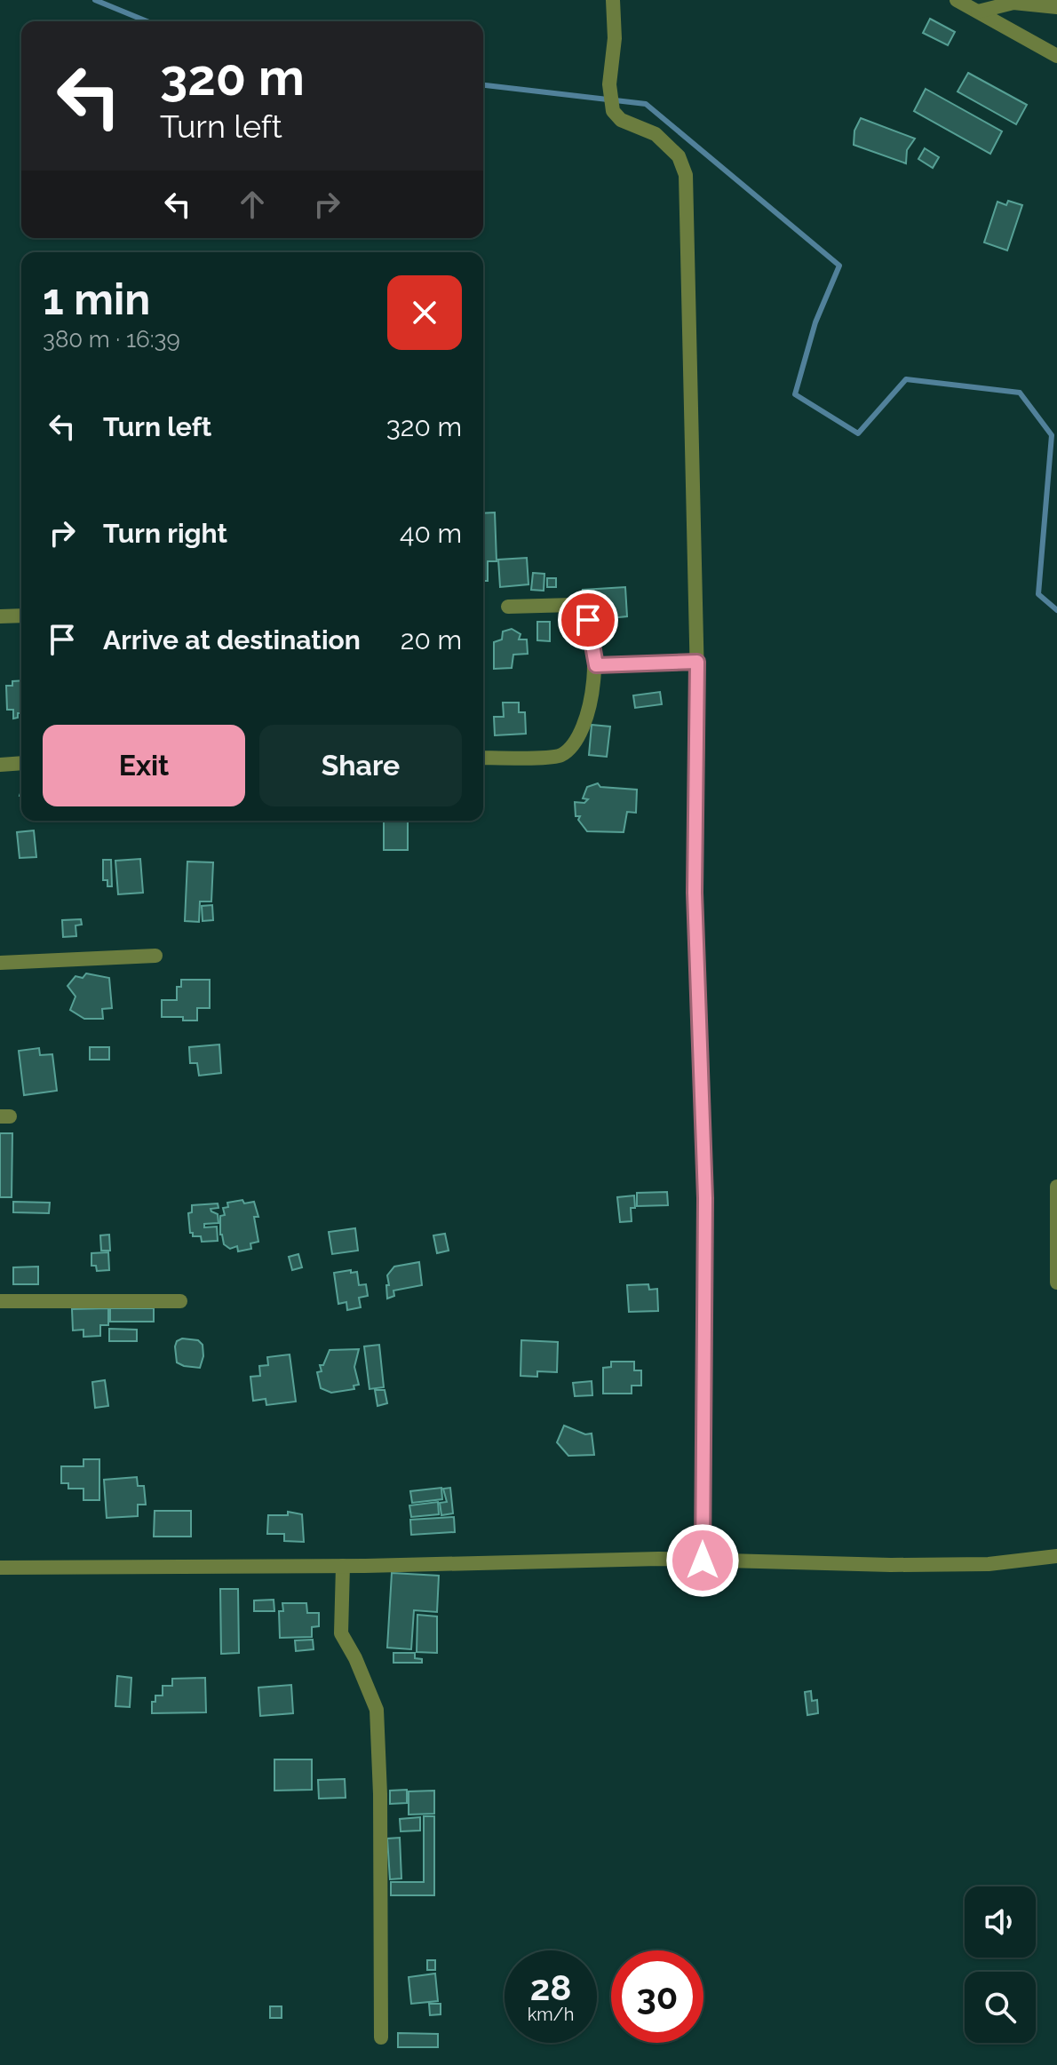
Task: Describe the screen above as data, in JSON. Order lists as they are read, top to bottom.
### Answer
{
  "page": {
    "turn": ["320 m", "Turn left"],
    "heading": ["1 min", "380 m · 16:39"],
    "list": [
      {
        "name": "Turn left",
        "value": "320 m"
      },
      {
        "name": "Turn right",
        "value": "40 m"
      },
      {
        "name": "Arrive at destination",
        "value": "20 m"
      }
    ],
    "buttons": ["Exit", "Share"],
    "speed": "28 km/h",
    "limit": "30"
  }
}
